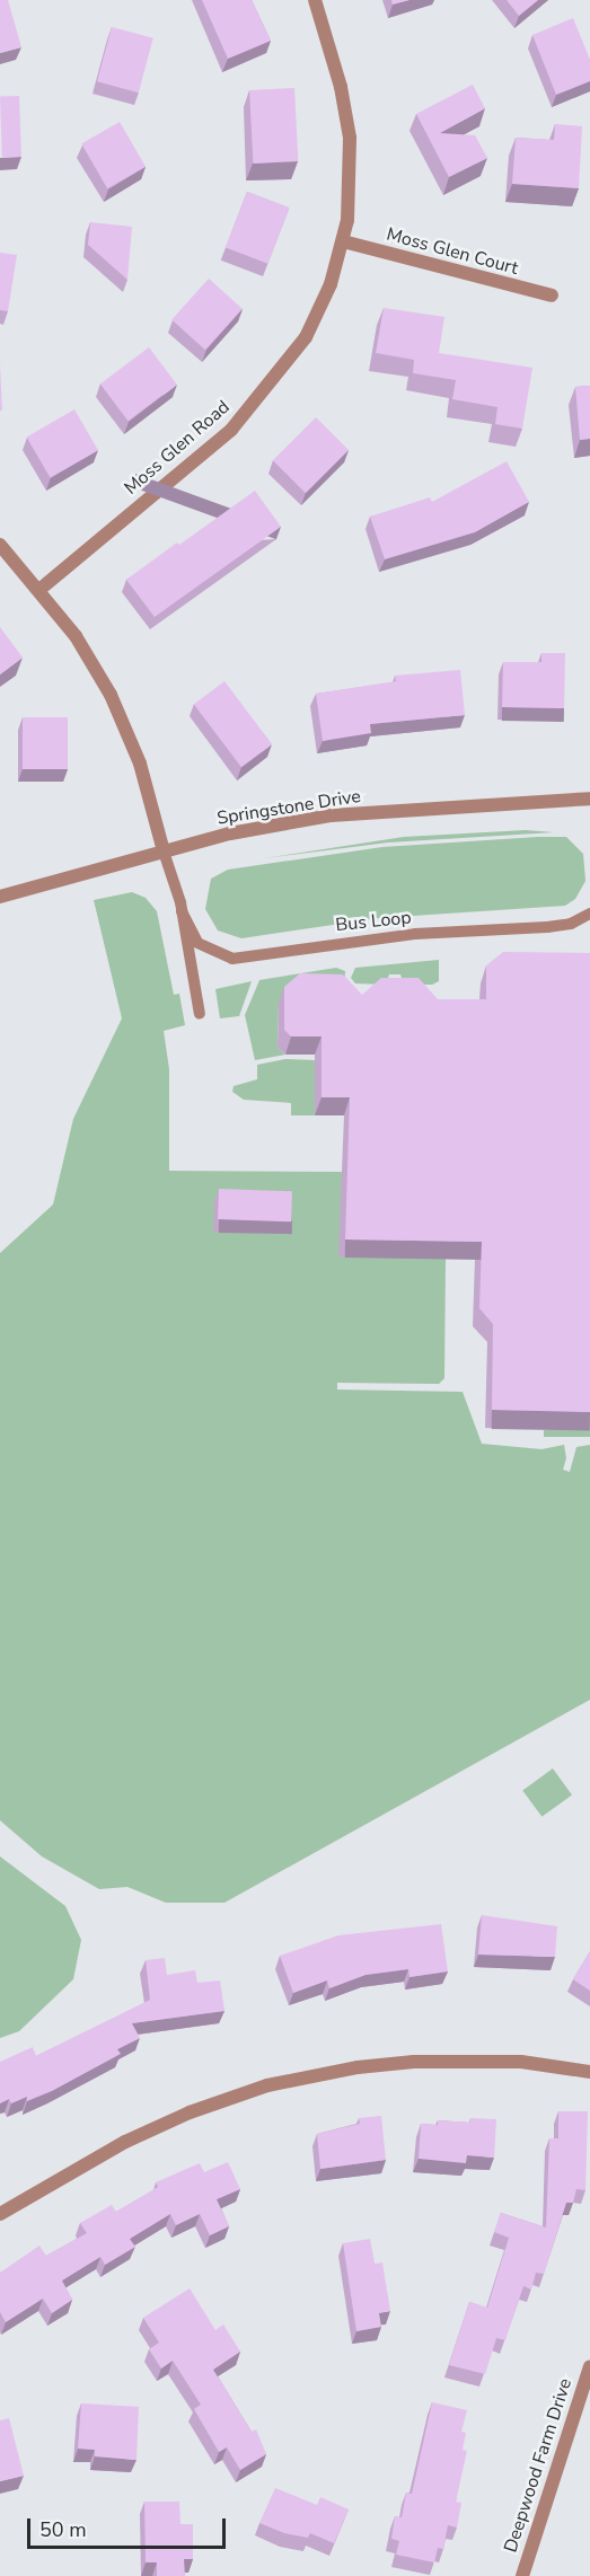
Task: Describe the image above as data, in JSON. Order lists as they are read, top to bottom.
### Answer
{
  "streets": {
    "street": [
      "Moss Glen Court",
      "Moss Glen Road",
      "Springstone Drive",
      "Deepwood Farm Drive"
    ],
    "lane": ["Bus Loop"]
  },
  "crossings": [
    ["Moss Glen Court", "Moss Glen Road"]
  ],
  "scale_bar": "50 m"
}
